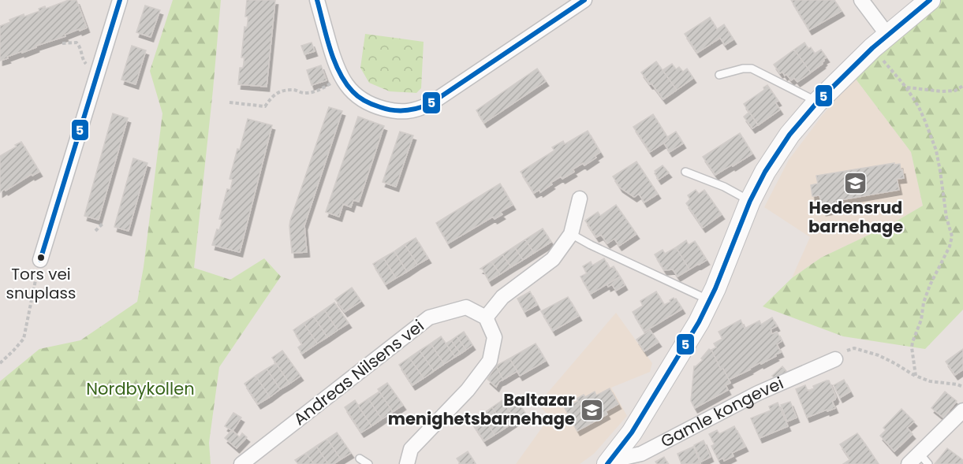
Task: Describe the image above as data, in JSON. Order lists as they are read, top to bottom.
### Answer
{
  "streets": {
    "main road": ["Gamle kongevei"],
    "street": ["Andreas Nilsens vei"]
  },
  "parks": ["Nordbykollen"],
  "places": {
    "school or university": ["Hedensrud barnehage", "Baltazar menighetsbarnehage"],
    "other": ["Tors vei snuplass"]
  },
  "lines": ["transit line 5"]
}
